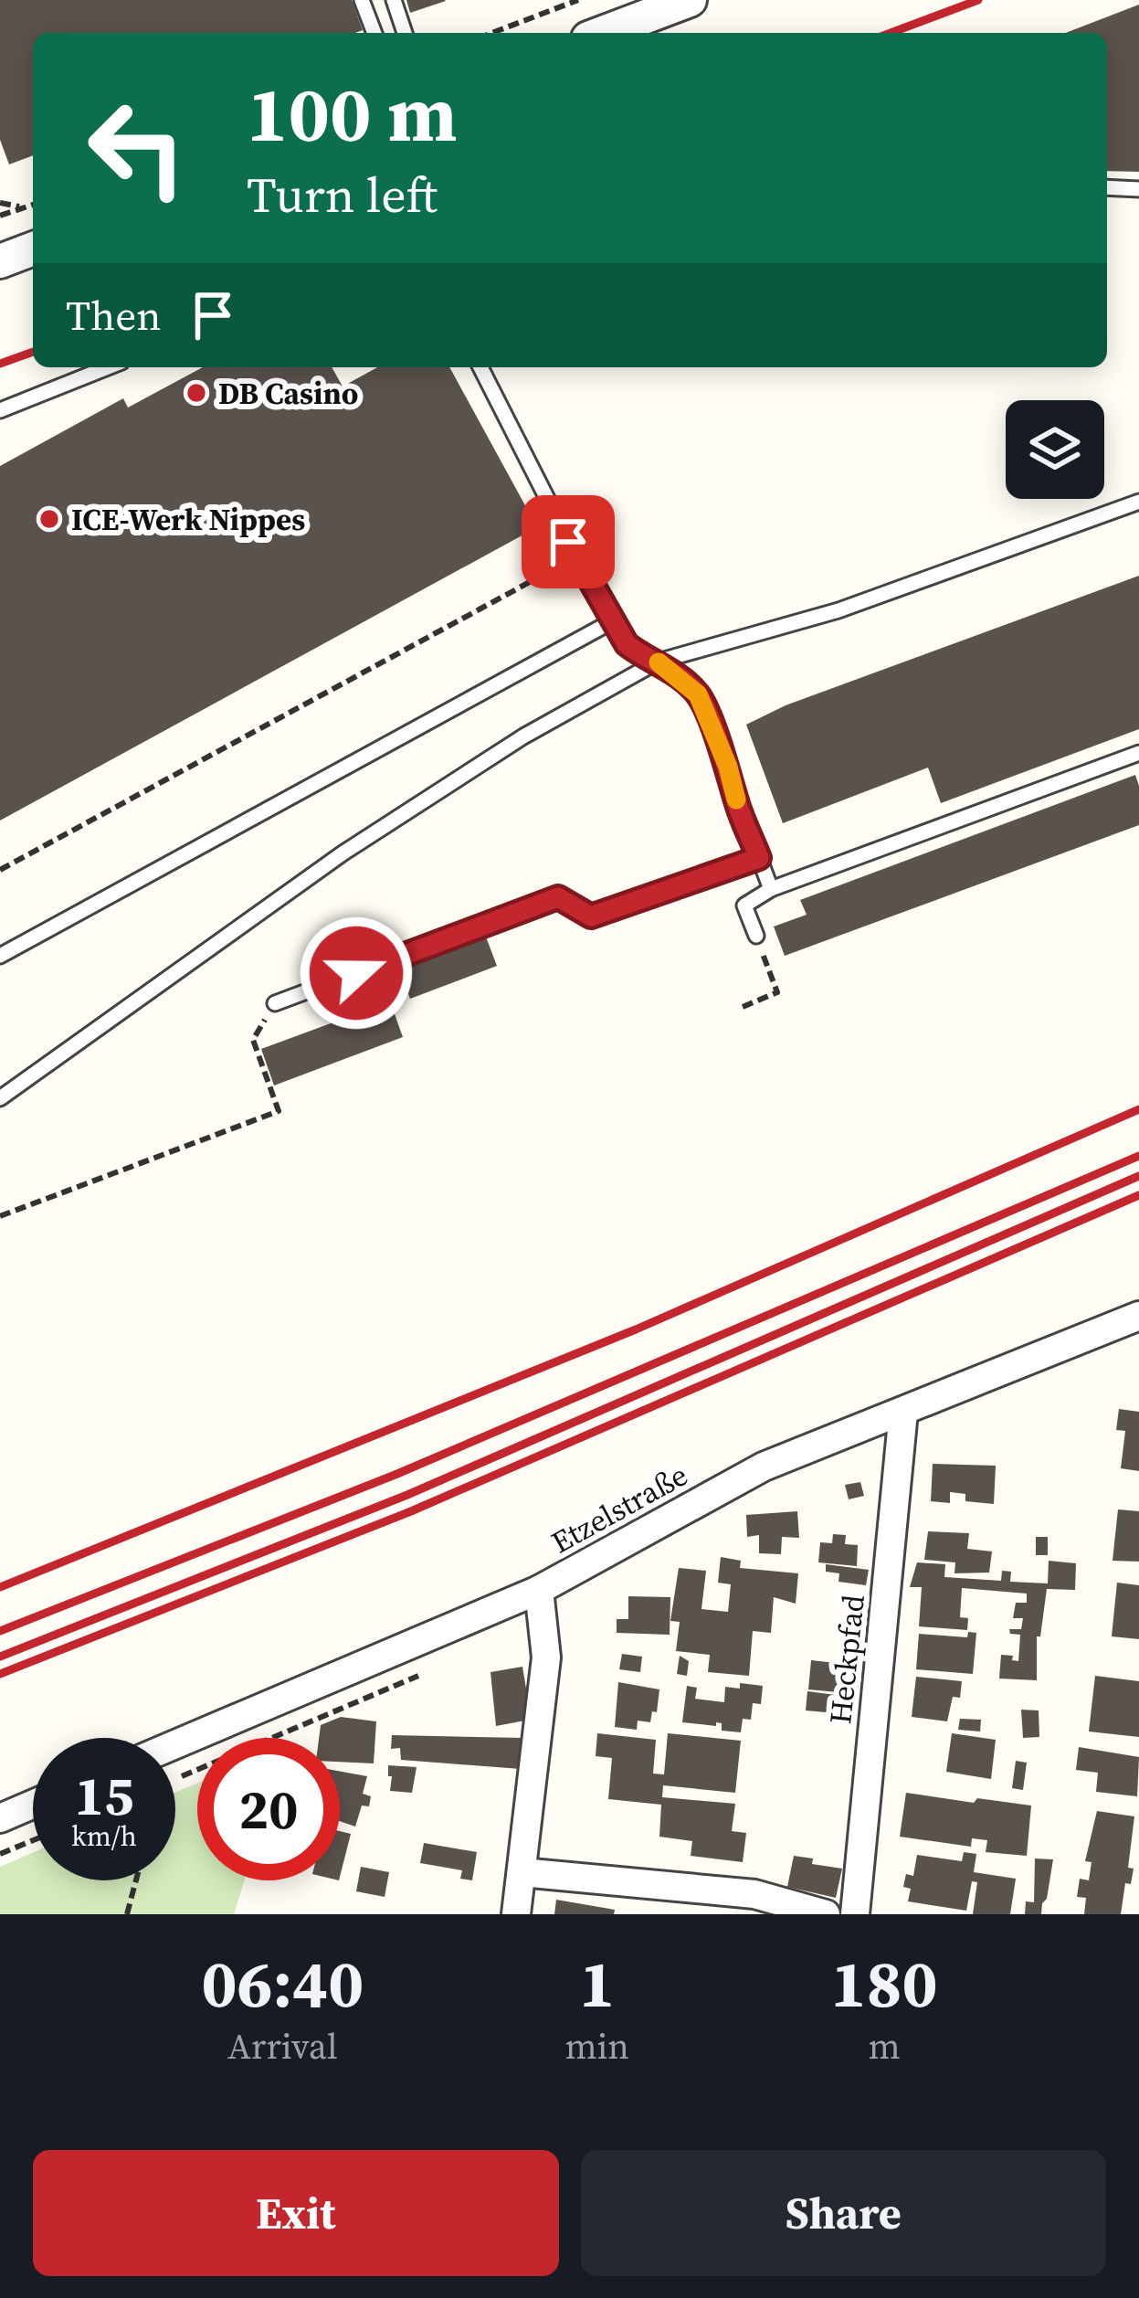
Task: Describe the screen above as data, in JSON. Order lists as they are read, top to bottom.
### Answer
{
  "streets": {
    "street": ["Etzelstraße", "Heckpfad"]
  },
  "crossings": [
    ["Etzelstraße", "Heckpfad"]
  ],
  "places": ["DB Casino", "ICE-Werk Nippes"],
  "page": {
    "turn": ["100 m", "Turn left"],
    "then": "Then",
    "speed": "15 km/h",
    "limit": "20",
    "eta": [
      "06:40",
      "Arrival",
      "1",
      "min",
      "180",
      "m"
    ],
    "buttons": ["Exit", "Share"]
  }
}
